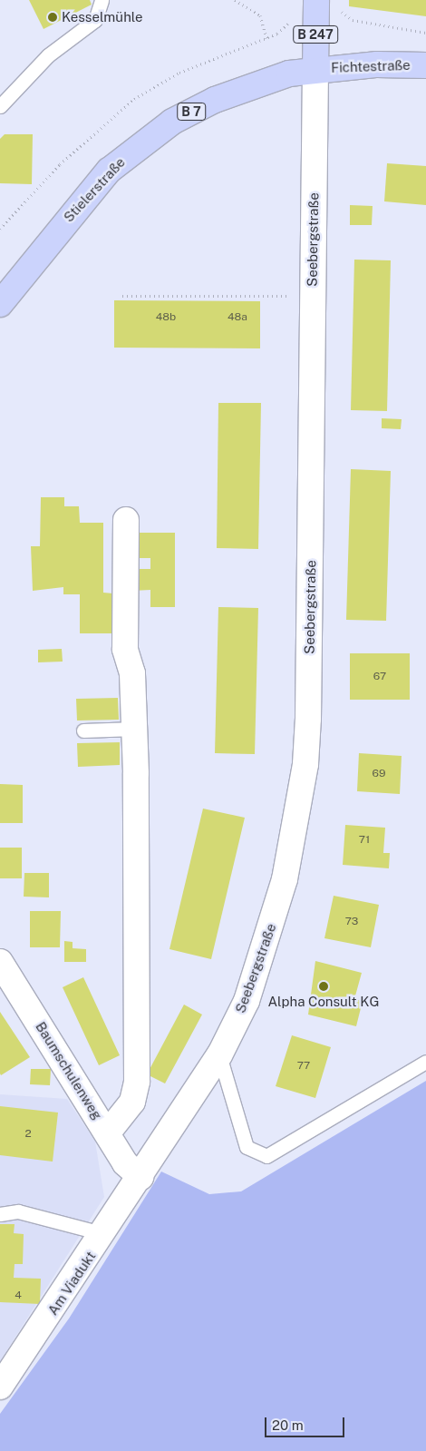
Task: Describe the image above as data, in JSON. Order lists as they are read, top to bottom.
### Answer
{
  "streets": {
    "main road": [
      "B 247",
      "Fichtestraße",
      "B 7",
      "Stielerstraße",
      "Seebergstraße"
    ],
    "street": ["Baumschulenweg", "Am Viadukt"]
  },
  "crossings": [
    ["Fichtestraße", "Stielerstraße"],
    ["Fichtestraße", "Seebergstraße"],
    ["Stielerstraße", "Seebergstraße"],
    ["Seebergstraße", "Baumschulenweg"],
    ["Seebergstraße", "Am Viadukt"],
    ["Baumschulenweg", "Am Viadukt"]
  ],
  "places": ["Kesselmühle", "Alpha Consult KG"],
  "house_numbers": [
    "48b",
    "48a",
    "67",
    "69",
    "71",
    "73",
    "77",
    "2",
    "4"
  ],
  "scale_bar": "20 m"
}
